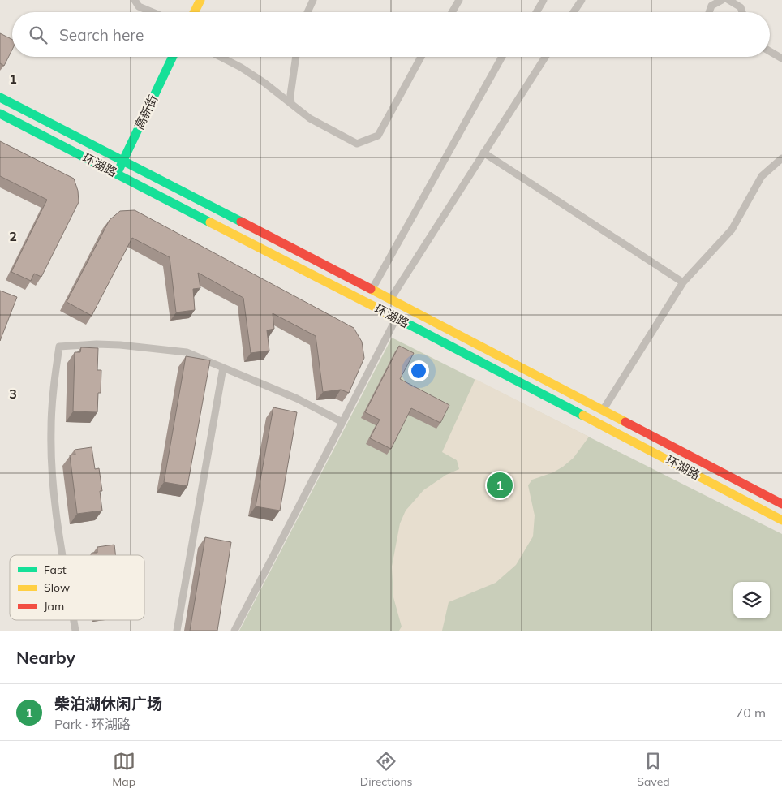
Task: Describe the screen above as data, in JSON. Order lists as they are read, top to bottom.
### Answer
{
  "streets": {
    "street": ["高新街", "环湖路"]
  },
  "crossings": [
    ["高新街", "环湖路"]
  ],
  "legend": ["Fast", "Slow", "Jam"],
  "page": {
    "search": "Search here",
    "pins": "1",
    "heading": "Nearby",
    "list": [
      {
        "mark": "1",
        "name": "柴泊湖休闲广场",
        "note": "Park · 环湖路",
        "value": "70 m"
      }
    ],
    "nav": ["Map", "Directions", "Saved"]
  },
  "grid": {
    "rows": ["1", "2", "3"]
  }
}
